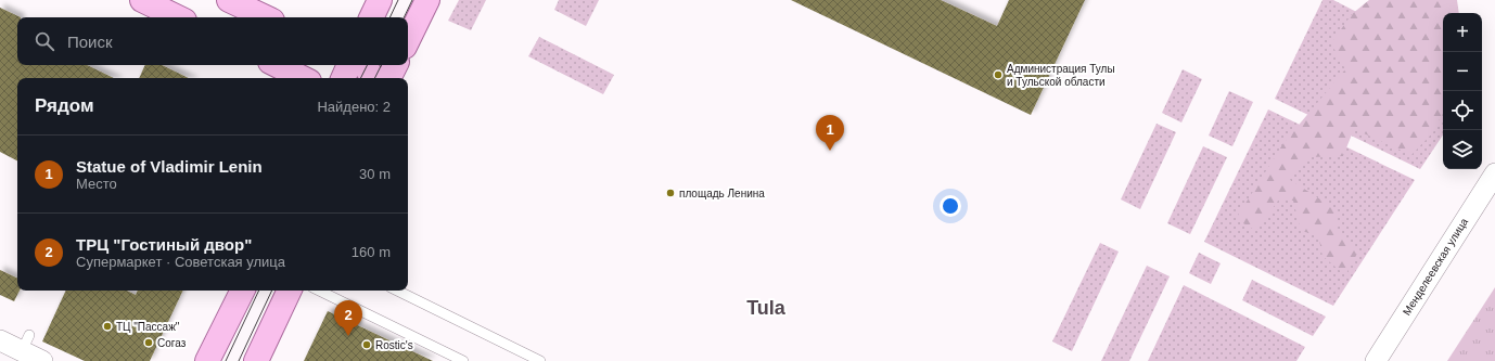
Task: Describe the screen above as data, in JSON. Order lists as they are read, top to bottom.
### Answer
{
  "streets": {
    "street": ["Менделеевская улица"]
  },
  "districts": ["Tula"],
  "places": [
    "Администрация Тулы и Тульской области",
    "площадь Ленина",
    "ТЦ \"Пассаж\"",
    "Согаз",
    "Rostic's"
  ],
  "page": {
    "map_buttons": ["+", "−"],
    "search": "Поиск",
    "heading": ["Рядом", "Найдено: 2"],
    "pins": ["1", "2"],
    "list": [
      {
        "mark": "1",
        "name": "Statue of Vladimir Lenin",
        "note": "Место",
        "value": "30 m"
      },
      {
        "mark": "2",
        "name": "ТРЦ \"Гостиный двор\"",
        "note": "Супермаркет · Советская улица",
        "value": "160 m"
      }
    ]
  }
}
